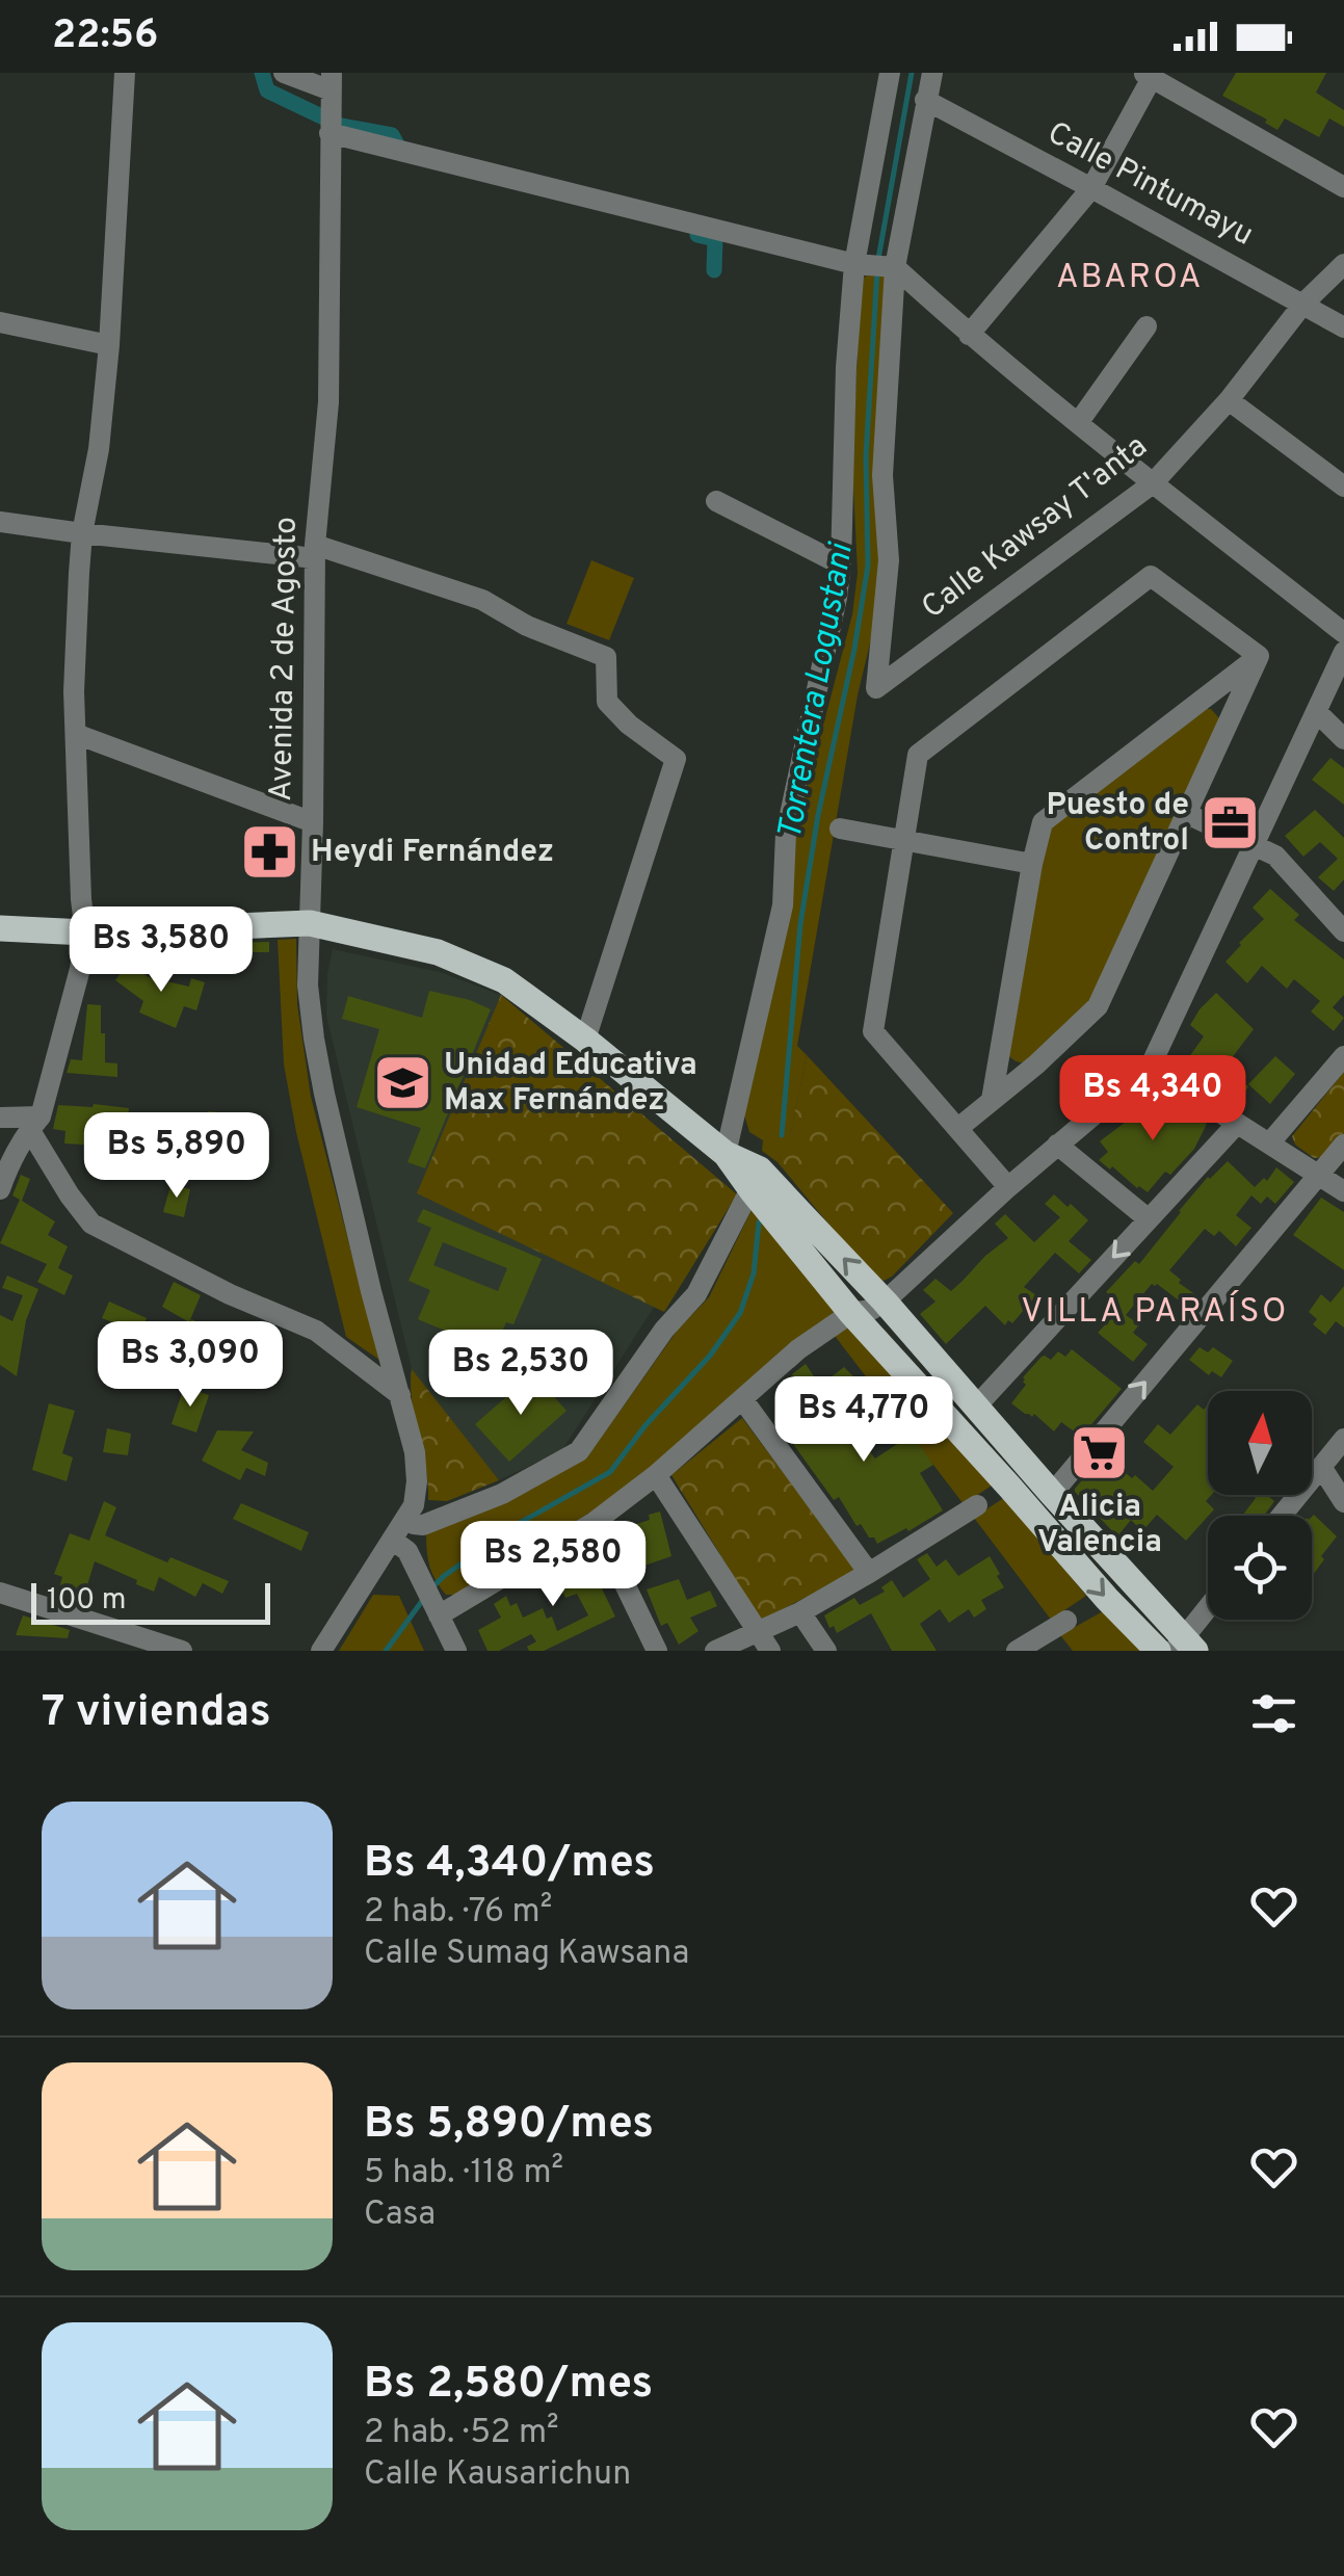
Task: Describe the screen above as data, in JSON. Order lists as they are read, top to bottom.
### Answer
{
  "streets": {
    "street": ["Calle Pintumayu", "Calle Kawsay T'anta", "Avenida 2 de Agosto"]
  },
  "crossings": [
    ["Calle Pintumayu", "Calle Kawsay T'anta"]
  ],
  "districts": ["ABAROA", "VILLA PARAÍSO"],
  "water": ["Torrentera Logustani"],
  "places": {
    "office": ["Puesto de Control"],
    "pharmacy": ["Heydi Fernández"],
    "school or university": ["Unidad Educativa Max Fernández"],
    "supermarket": ["Alicia Valencia"]
  },
  "scale_bar": "100 m",
  "north": "top",
  "page": {
    "status": "22:56",
    "price": [
      "Bs 3,580",
      "Bs 4,340",
      "Bs 5,890",
      "Bs 3,090",
      "Bs 2,530",
      "Bs 4,770",
      "Bs 2,580"
    ],
    "scale": "100 m",
    "heading": "7 viviendas",
    "list": [
      {
        "name": "Bs 4,340/mes",
        "note": "2 hab. · 76 m² · Calle Sumag Kawsana"
      },
      {
        "name": "Bs 5,890/mes",
        "note": "5 hab. · 118 m² · Casa"
      },
      {
        "name": "Bs 2,580/mes",
        "note": "2 hab. · 52 m² · Calle Kausarichun"
      }
    ]
  }
}
